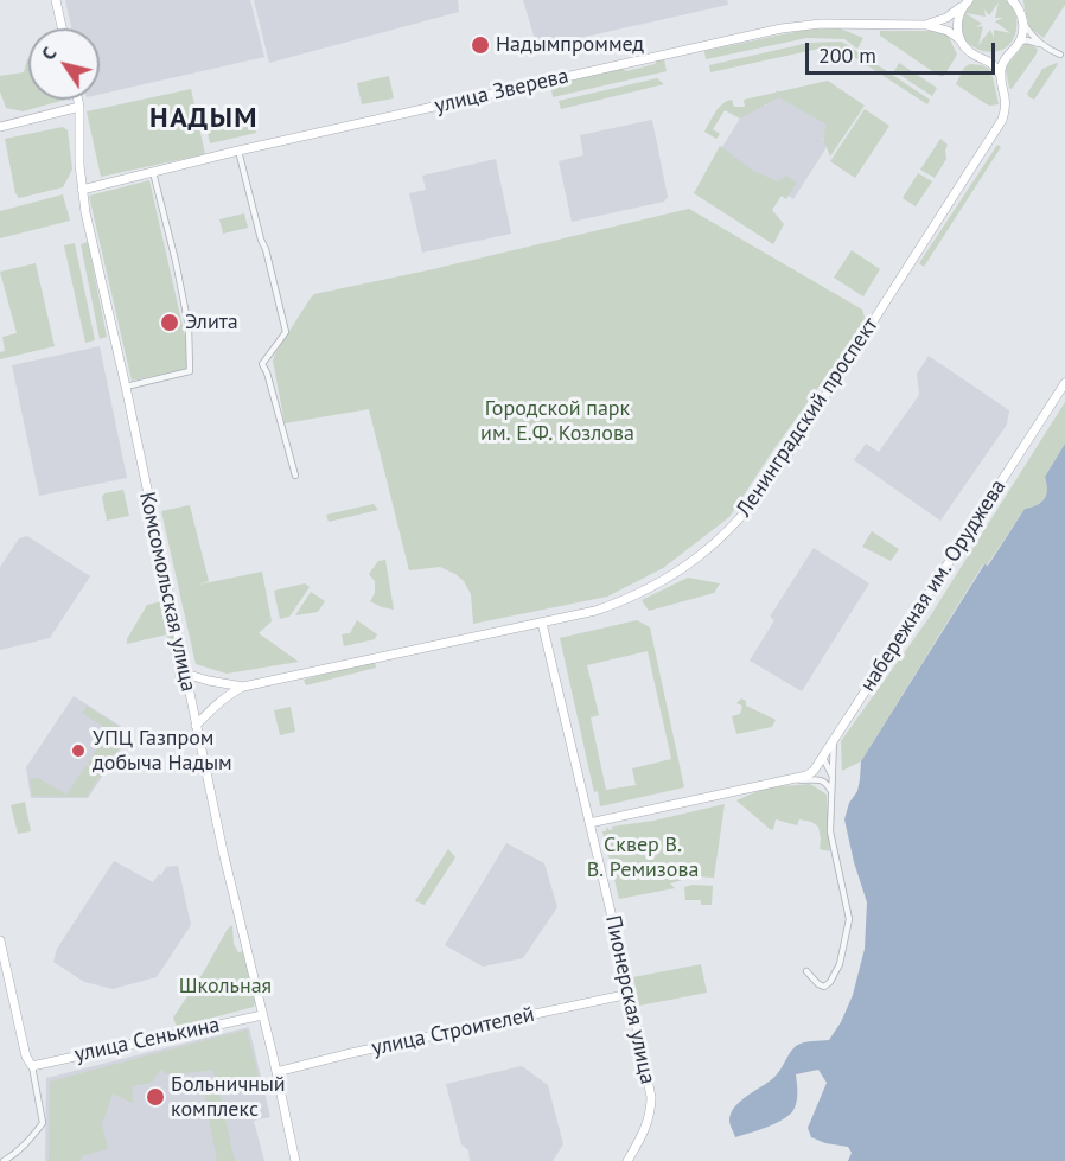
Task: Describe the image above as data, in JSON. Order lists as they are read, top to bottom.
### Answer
{
  "streets": {
    "street": [
      "улица Зверева",
      "Ленинградский проспект",
      "набережная им. Оруджева",
      "Комсомольская улица",
      "Пионерская улица",
      "улица Строителей",
      "улица Сенькина"
    ]
  },
  "crossings": [
    ["улица Зверева", "Ленинградский проспект"],
    ["улица Зверева", "Комсомольская улица"],
    ["Ленинградский проспект", "Пионерская улица"],
    ["Комсомольская улица", "улица Строителей"],
    ["Комсомольская улица", "улица Сенькина"],
    ["Пионерская улица", "улица Строителей"]
  ],
  "districts": ["НАДЫМ"],
  "parks": ["Городской парк им. Е.Ф. Козлова", "Сквер В. В. Ремизова", "Школьная"],
  "places": [
    "Надымпроммед",
    "Элита",
    "УПЦ Газпром добыча Надым",
    "Больничный комплекс"
  ],
  "scale_bar": "200 m",
  "north": "top left"
}
